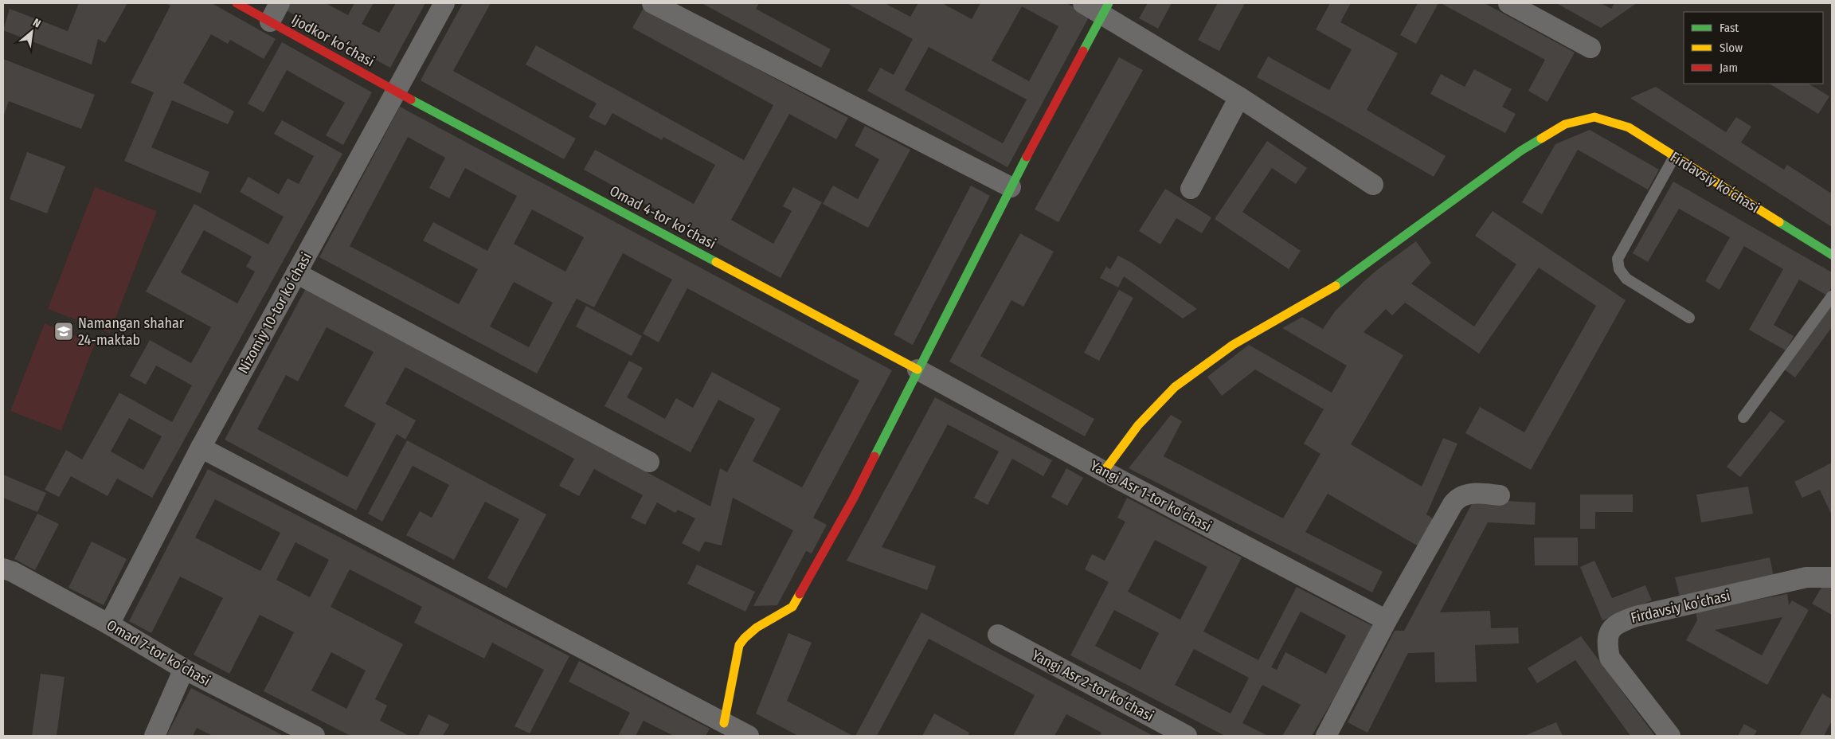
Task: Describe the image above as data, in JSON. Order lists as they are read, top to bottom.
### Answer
{
  "streets": {
    "street": [
      "Ijodkor koʻchasi",
      "Firdavsiy koʻchasi",
      "Omad 4-tor koʻchasi",
      "Nizomiy 10-tor koʻchasi",
      "Yangi Asr 1-tor koʻchasi",
      "Omad 7-tor koʻchasi",
      "Yangi Asr 2-tor koʻchasi"
    ]
  },
  "crossings": [
    ["Ijodkor koʻchasi", "Omad 4-tor koʻchasi"],
    ["Ijodkor koʻchasi", "Nizomiy 10-tor koʻchasi"],
    ["Firdavsiy koʻchasi", "Yangi Asr 1-tor koʻchasi"],
    ["Omad 4-tor koʻchasi", "Nizomiy 10-tor koʻchasi"],
    ["Omad 4-tor koʻchasi", "Yangi Asr 1-tor koʻchasi"],
    ["Nizomiy 10-tor koʻchasi", "Omad 7-tor koʻchasi"]
  ],
  "places": {
    "school or university": ["Namangan shahar 24-maktab"]
  },
  "legend": ["Fast", "Slow", "Jam"],
  "north": "top right"
}
